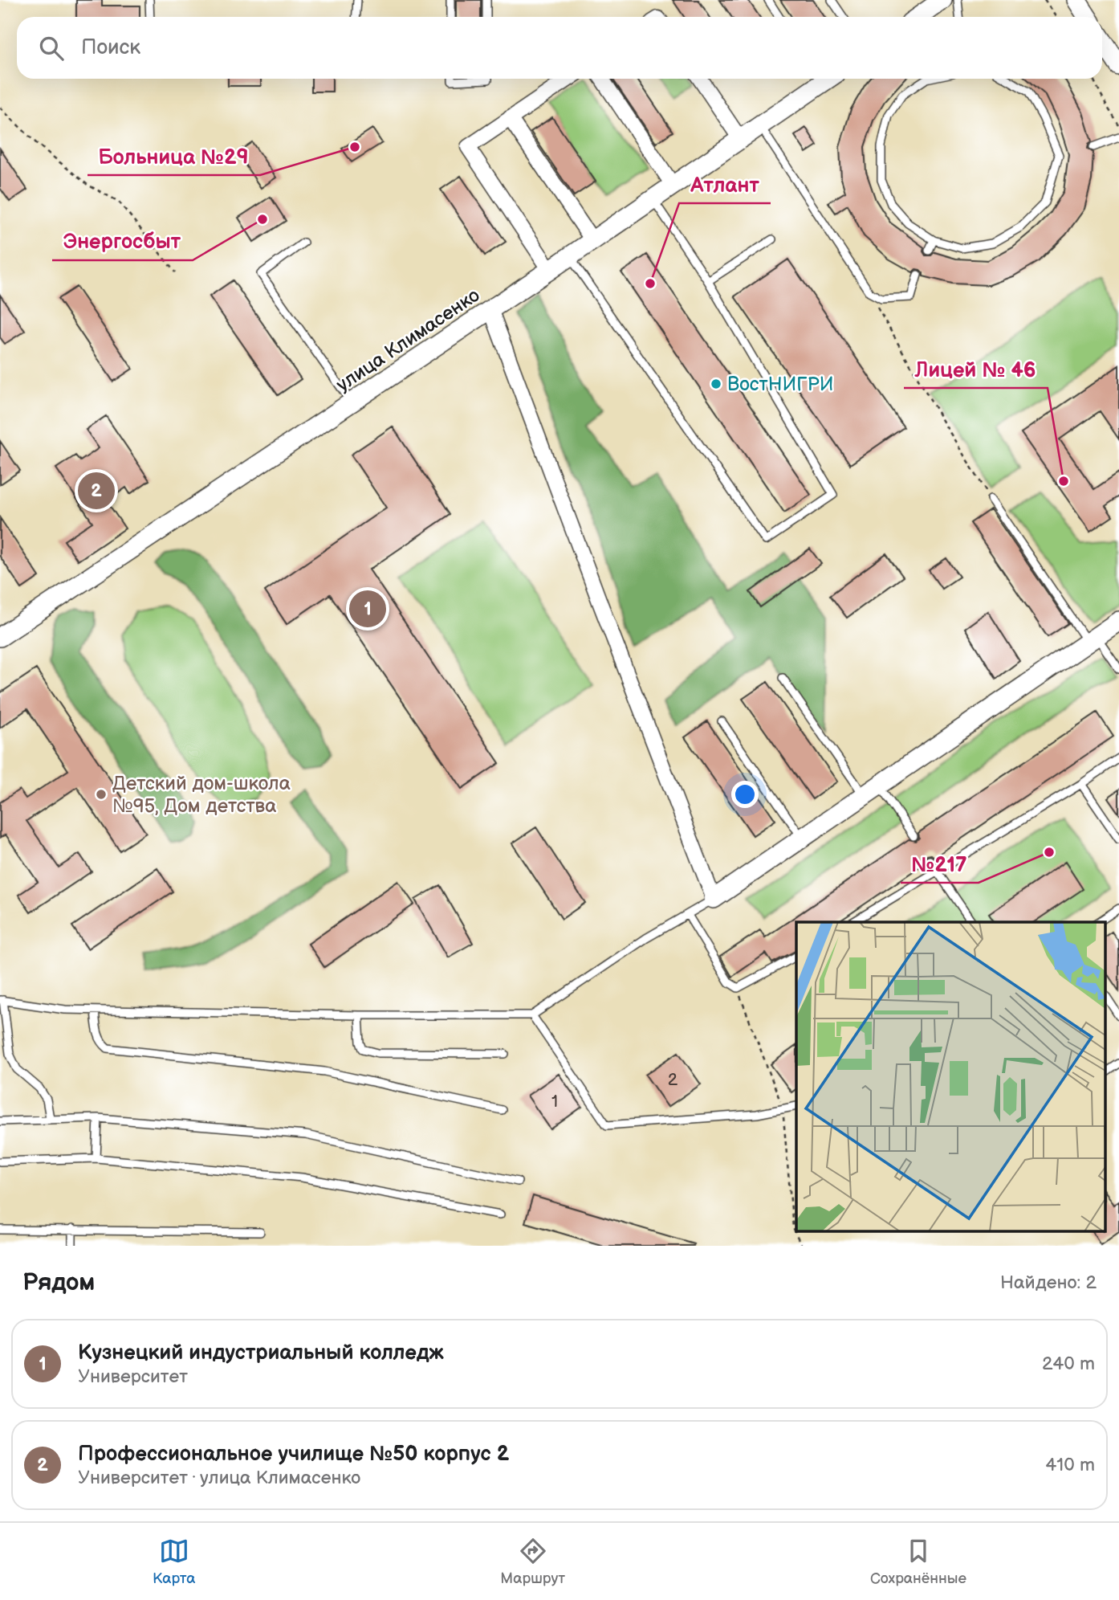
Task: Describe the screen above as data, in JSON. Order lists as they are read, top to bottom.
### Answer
{
  "streets": {
    "street": ["улица Климасенко"]
  },
  "places": [
    "Больница №29",
    "Энергосбыт",
    "Атлант",
    "ВостНИГРИ",
    "Лицей № 46",
    "Детский дом-школа №95, Дом детства",
    "№217"
  ],
  "house_numbers": ["2", "1"],
  "page": {
    "search": "Поиск",
    "pins": ["2", "1"],
    "heading": ["Рядом", "Найдено: 2"],
    "list": [
      {
        "mark": "1",
        "name": "Кузнецкий индустриальный колледж",
        "note": "Университет",
        "value": "240 m"
      },
      {
        "mark": "2",
        "name": "Профессиональное училище №50 корпус 2",
        "note": "Университет · улица Климасенко",
        "value": "410 m"
      }
    ],
    "nav": ["Карта", "Маршрут", "Сохранённые"]
  }
}
